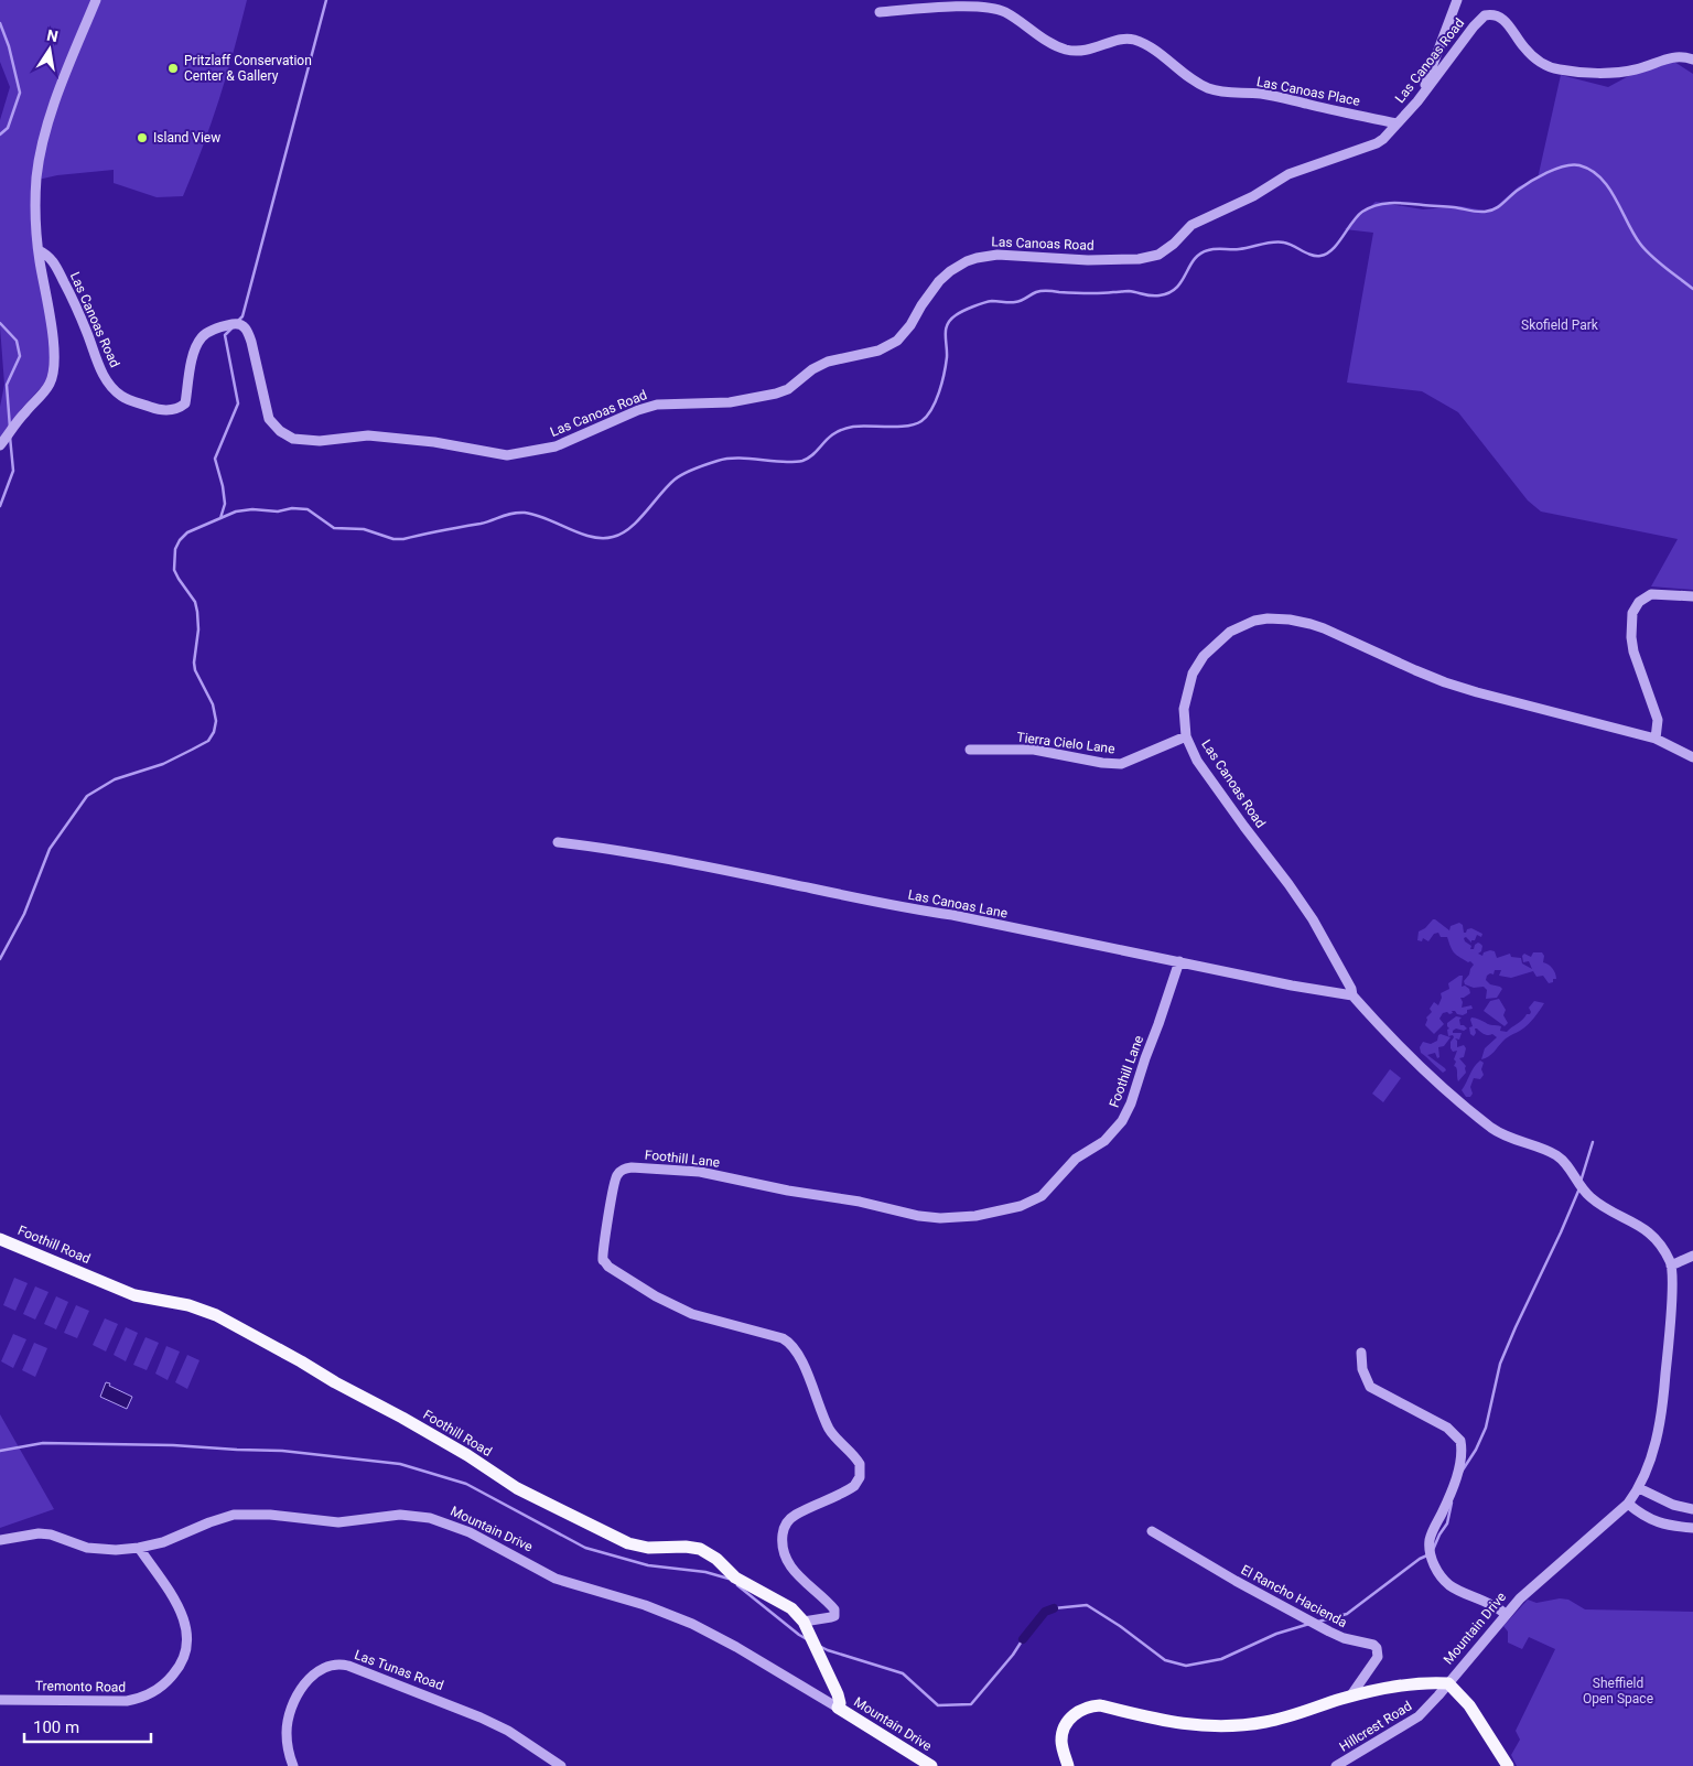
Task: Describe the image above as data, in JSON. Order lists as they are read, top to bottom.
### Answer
{
  "streets": {
    "main road": ["Foothill Road", "Mountain Drive"],
    "street": [
      "Las Canoas Road",
      "Las Canoas Place",
      "Tierra Cielo Lane",
      "Las Canoas Lane",
      "Foothill Lane",
      "El Rancho Hacienda",
      "Las Tunas Road",
      "Tremonto Road",
      "Hillcrest Road"
    ]
  },
  "crossings": [
    ["Las Canoas Road", "Las Canoas Place"],
    ["Las Canoas Road", "Tierra Cielo Lane"],
    ["Las Canoas Road", "Las Canoas Lane"],
    ["Las Canoas Road", "Mountain Drive"],
    ["Las Canoas Lane", "Foothill Lane"],
    ["Foothill Lane", "Foothill Road"],
    ["Foothill Road", "Mountain Drive"],
    ["Mountain Drive", "El Rancho Hacienda"],
    ["Mountain Drive", "Tremonto Road"],
    ["Mountain Drive", "Hillcrest Road"]
  ],
  "parks": ["Skofield Park", "Sheffield Open Space"],
  "places": ["Pritzlaff Conservation Center & Gallery", "Island View"],
  "scale_bar": "100 m",
  "north": "top"
}
